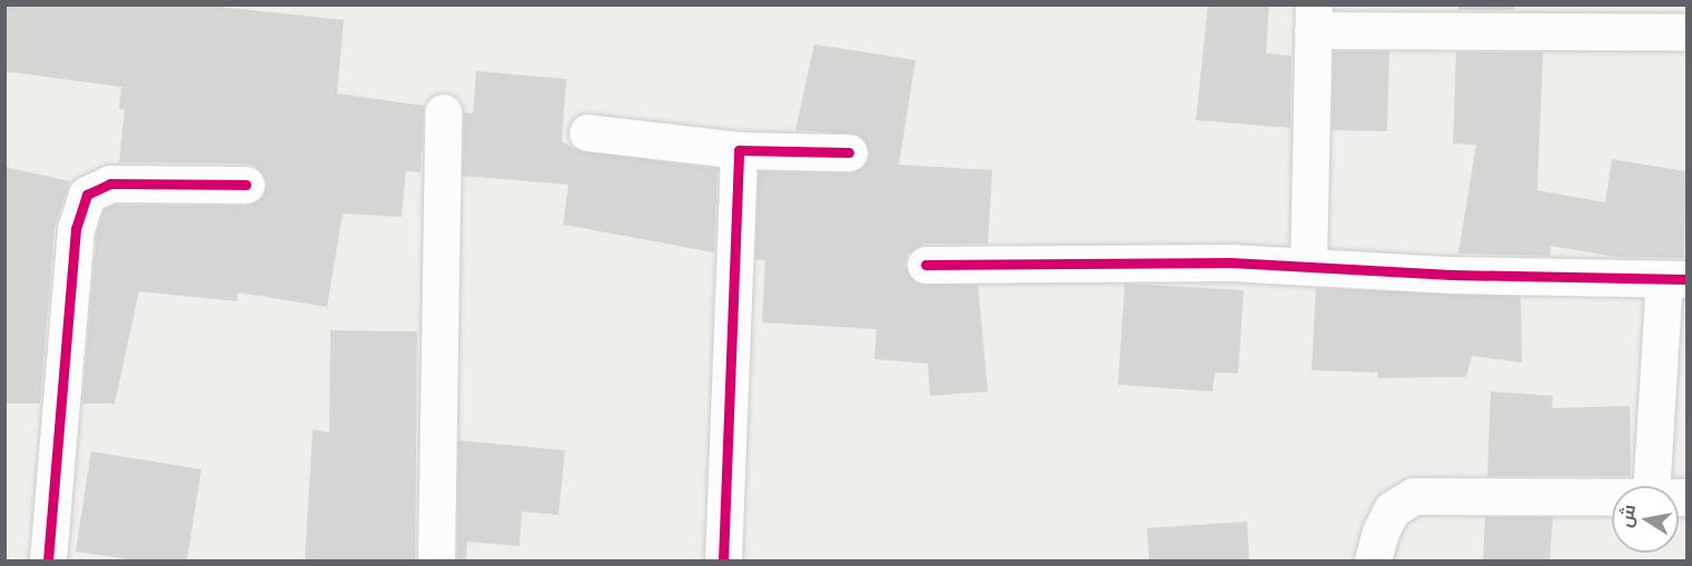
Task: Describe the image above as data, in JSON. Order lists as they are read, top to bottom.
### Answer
{
  "north": "left"
}
